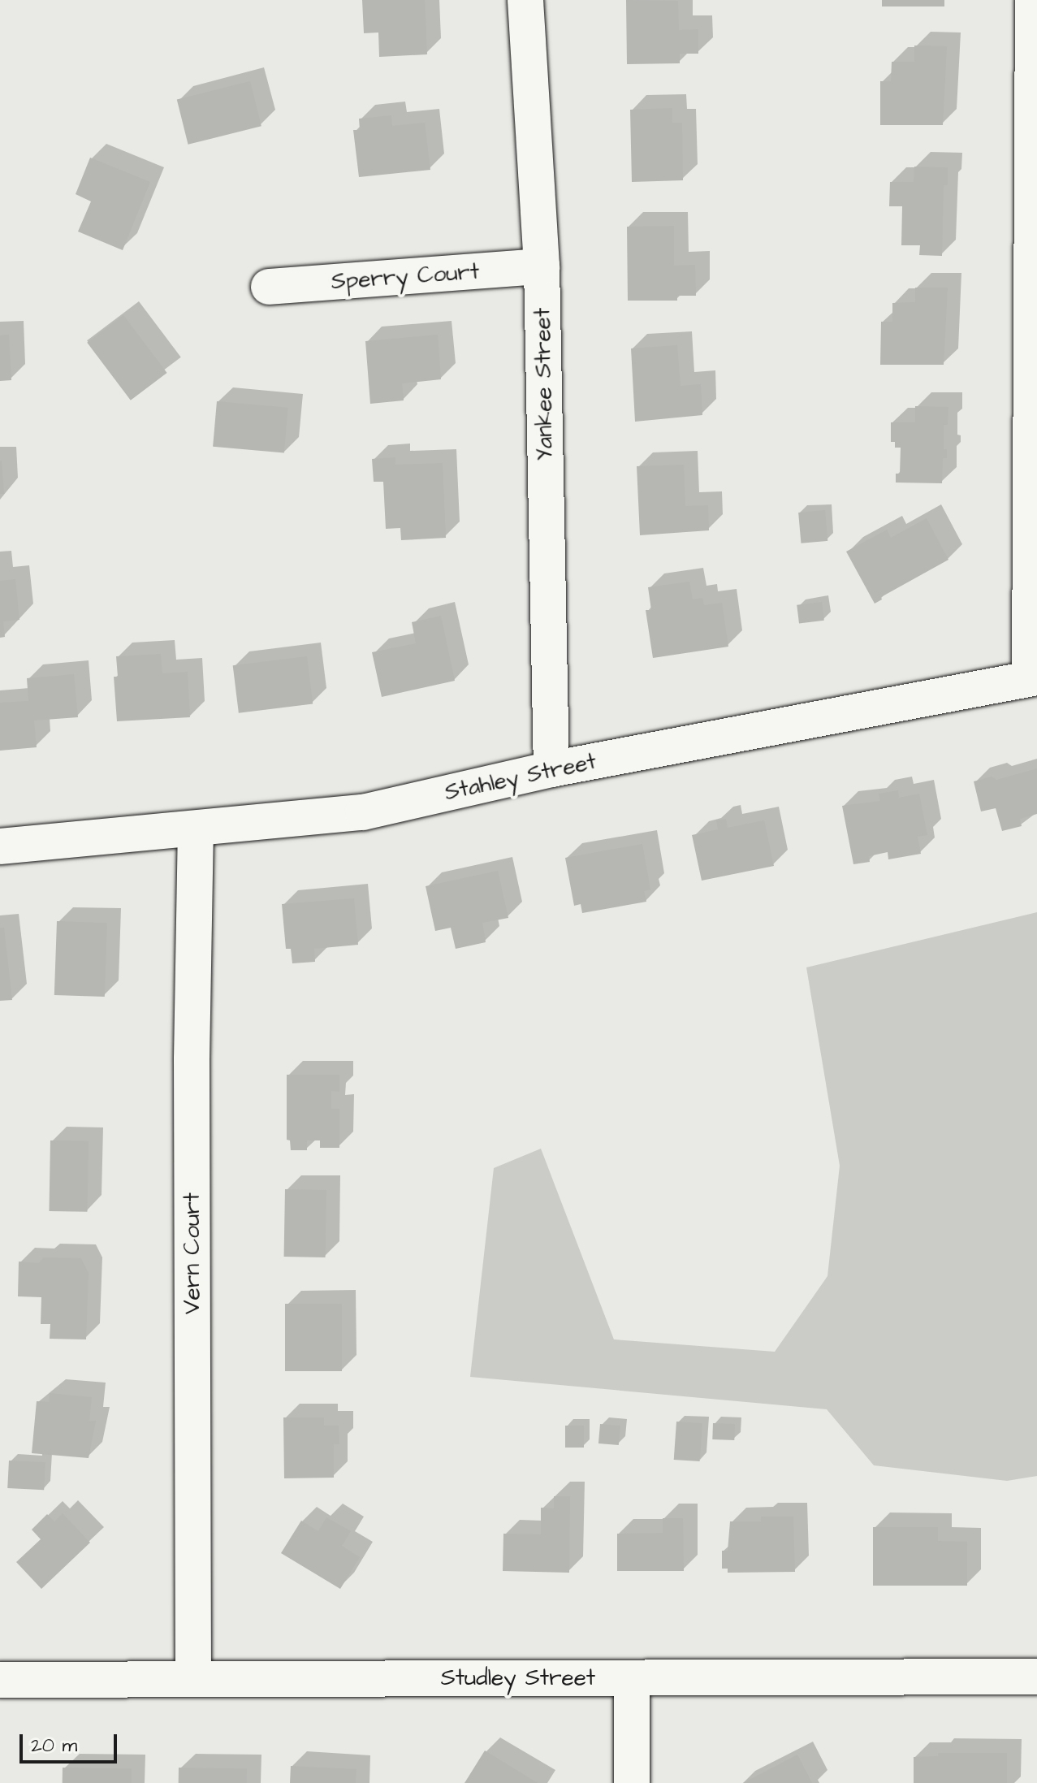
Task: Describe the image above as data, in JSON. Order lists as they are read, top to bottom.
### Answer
{
  "streets": {
    "street": [
      "Sperry Court",
      "Yankee Street",
      "Stahley Street",
      "Vern Court",
      "Studley Street"
    ]
  },
  "crossings": [
    ["Sperry Court", "Yankee Street"],
    ["Yankee Street", "Stahley Street"],
    ["Stahley Street", "Vern Court"],
    ["Vern Court", "Studley Street"]
  ],
  "scale_bar": "20 m"
}
